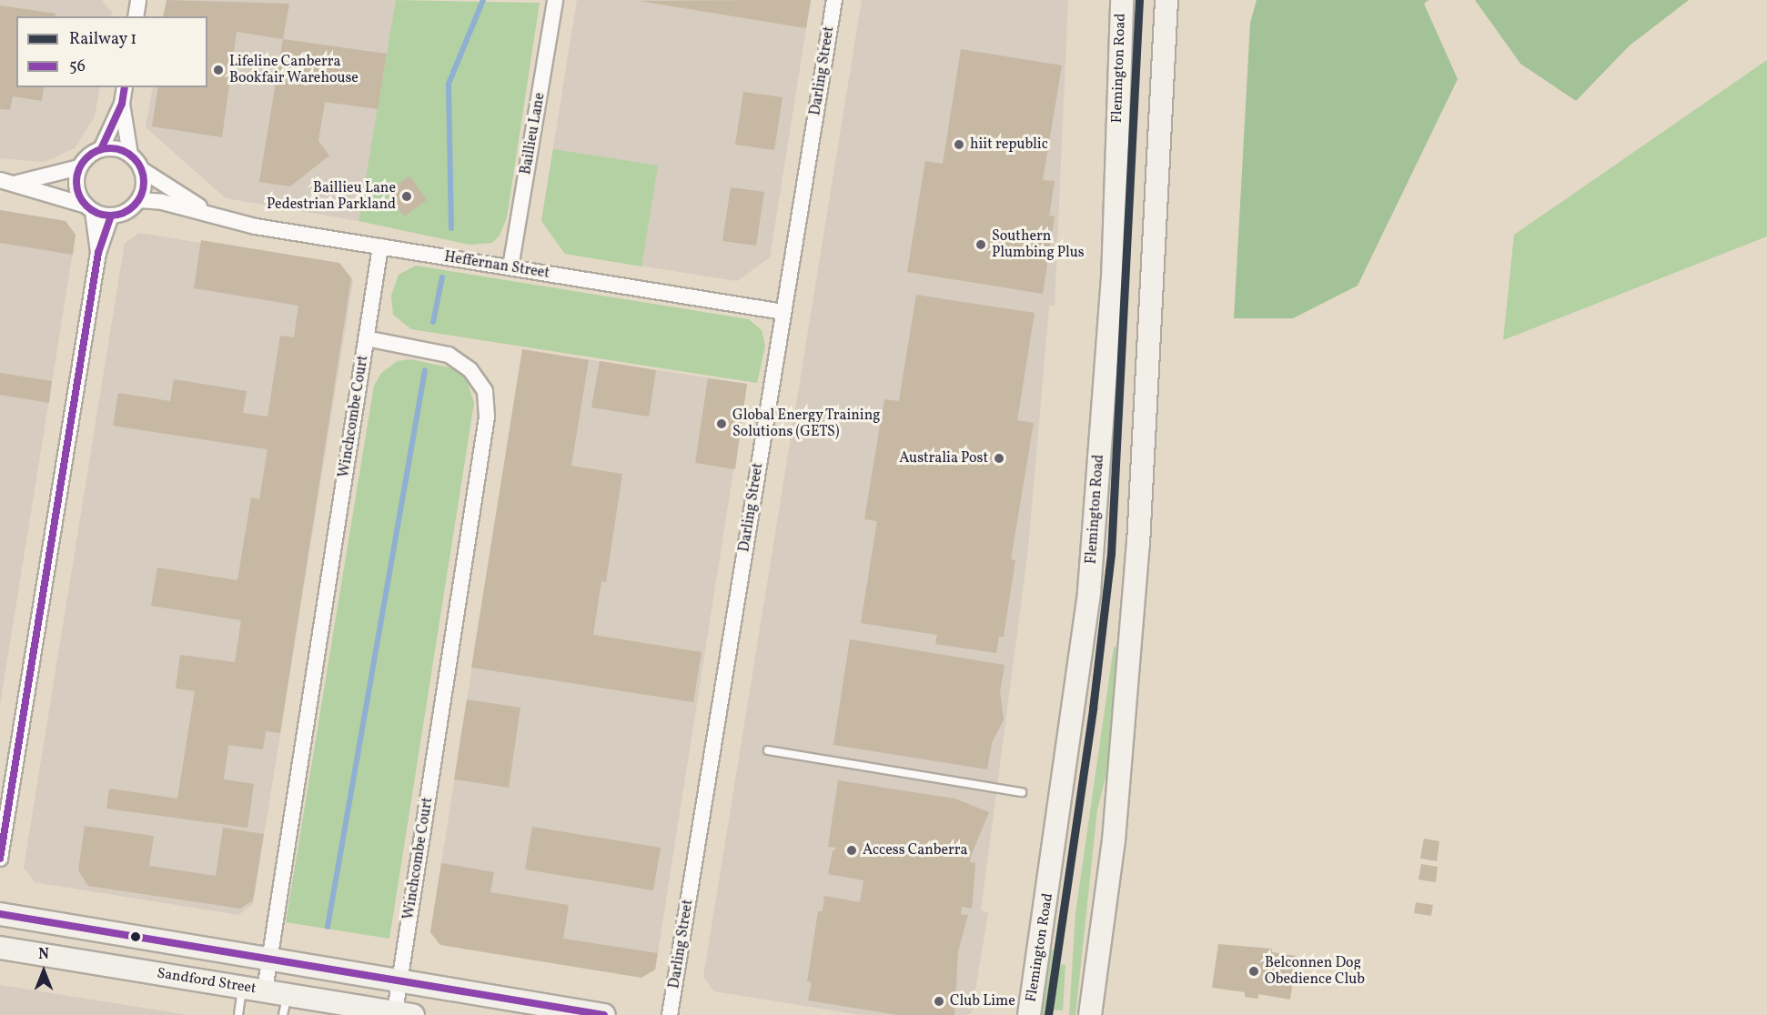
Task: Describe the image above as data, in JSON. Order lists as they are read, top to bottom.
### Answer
{
  "streets": {
    "main road": ["Flemington Road", "Sandford Street"],
    "street": [
      "Darling Street",
      "Baillieu Lane",
      "Heffernan Street",
      "Winchcombe Court"
    ]
  },
  "crossings": [
    ["Darling Street", "Heffernan Street"],
    ["Baillieu Lane", "Heffernan Street"],
    ["Winchcombe Court", "Sandford Street"]
  ],
  "places": [
    "Lifeline Canberra Bookfair Warehouse",
    "hiit republic",
    "Baillieu Lane Pedestrian Parkland",
    "Southern Plumbing Plus",
    "Global Energy Training Solutions (GETS)",
    "Australia Post",
    "Access Canberra",
    "Belconnen Dog Obedience Club",
    "Club Lime"
  ],
  "lines": ["rail line 1", "transit line 56"],
  "legend": ["Railway 1", "56"],
  "north": "top"
}
